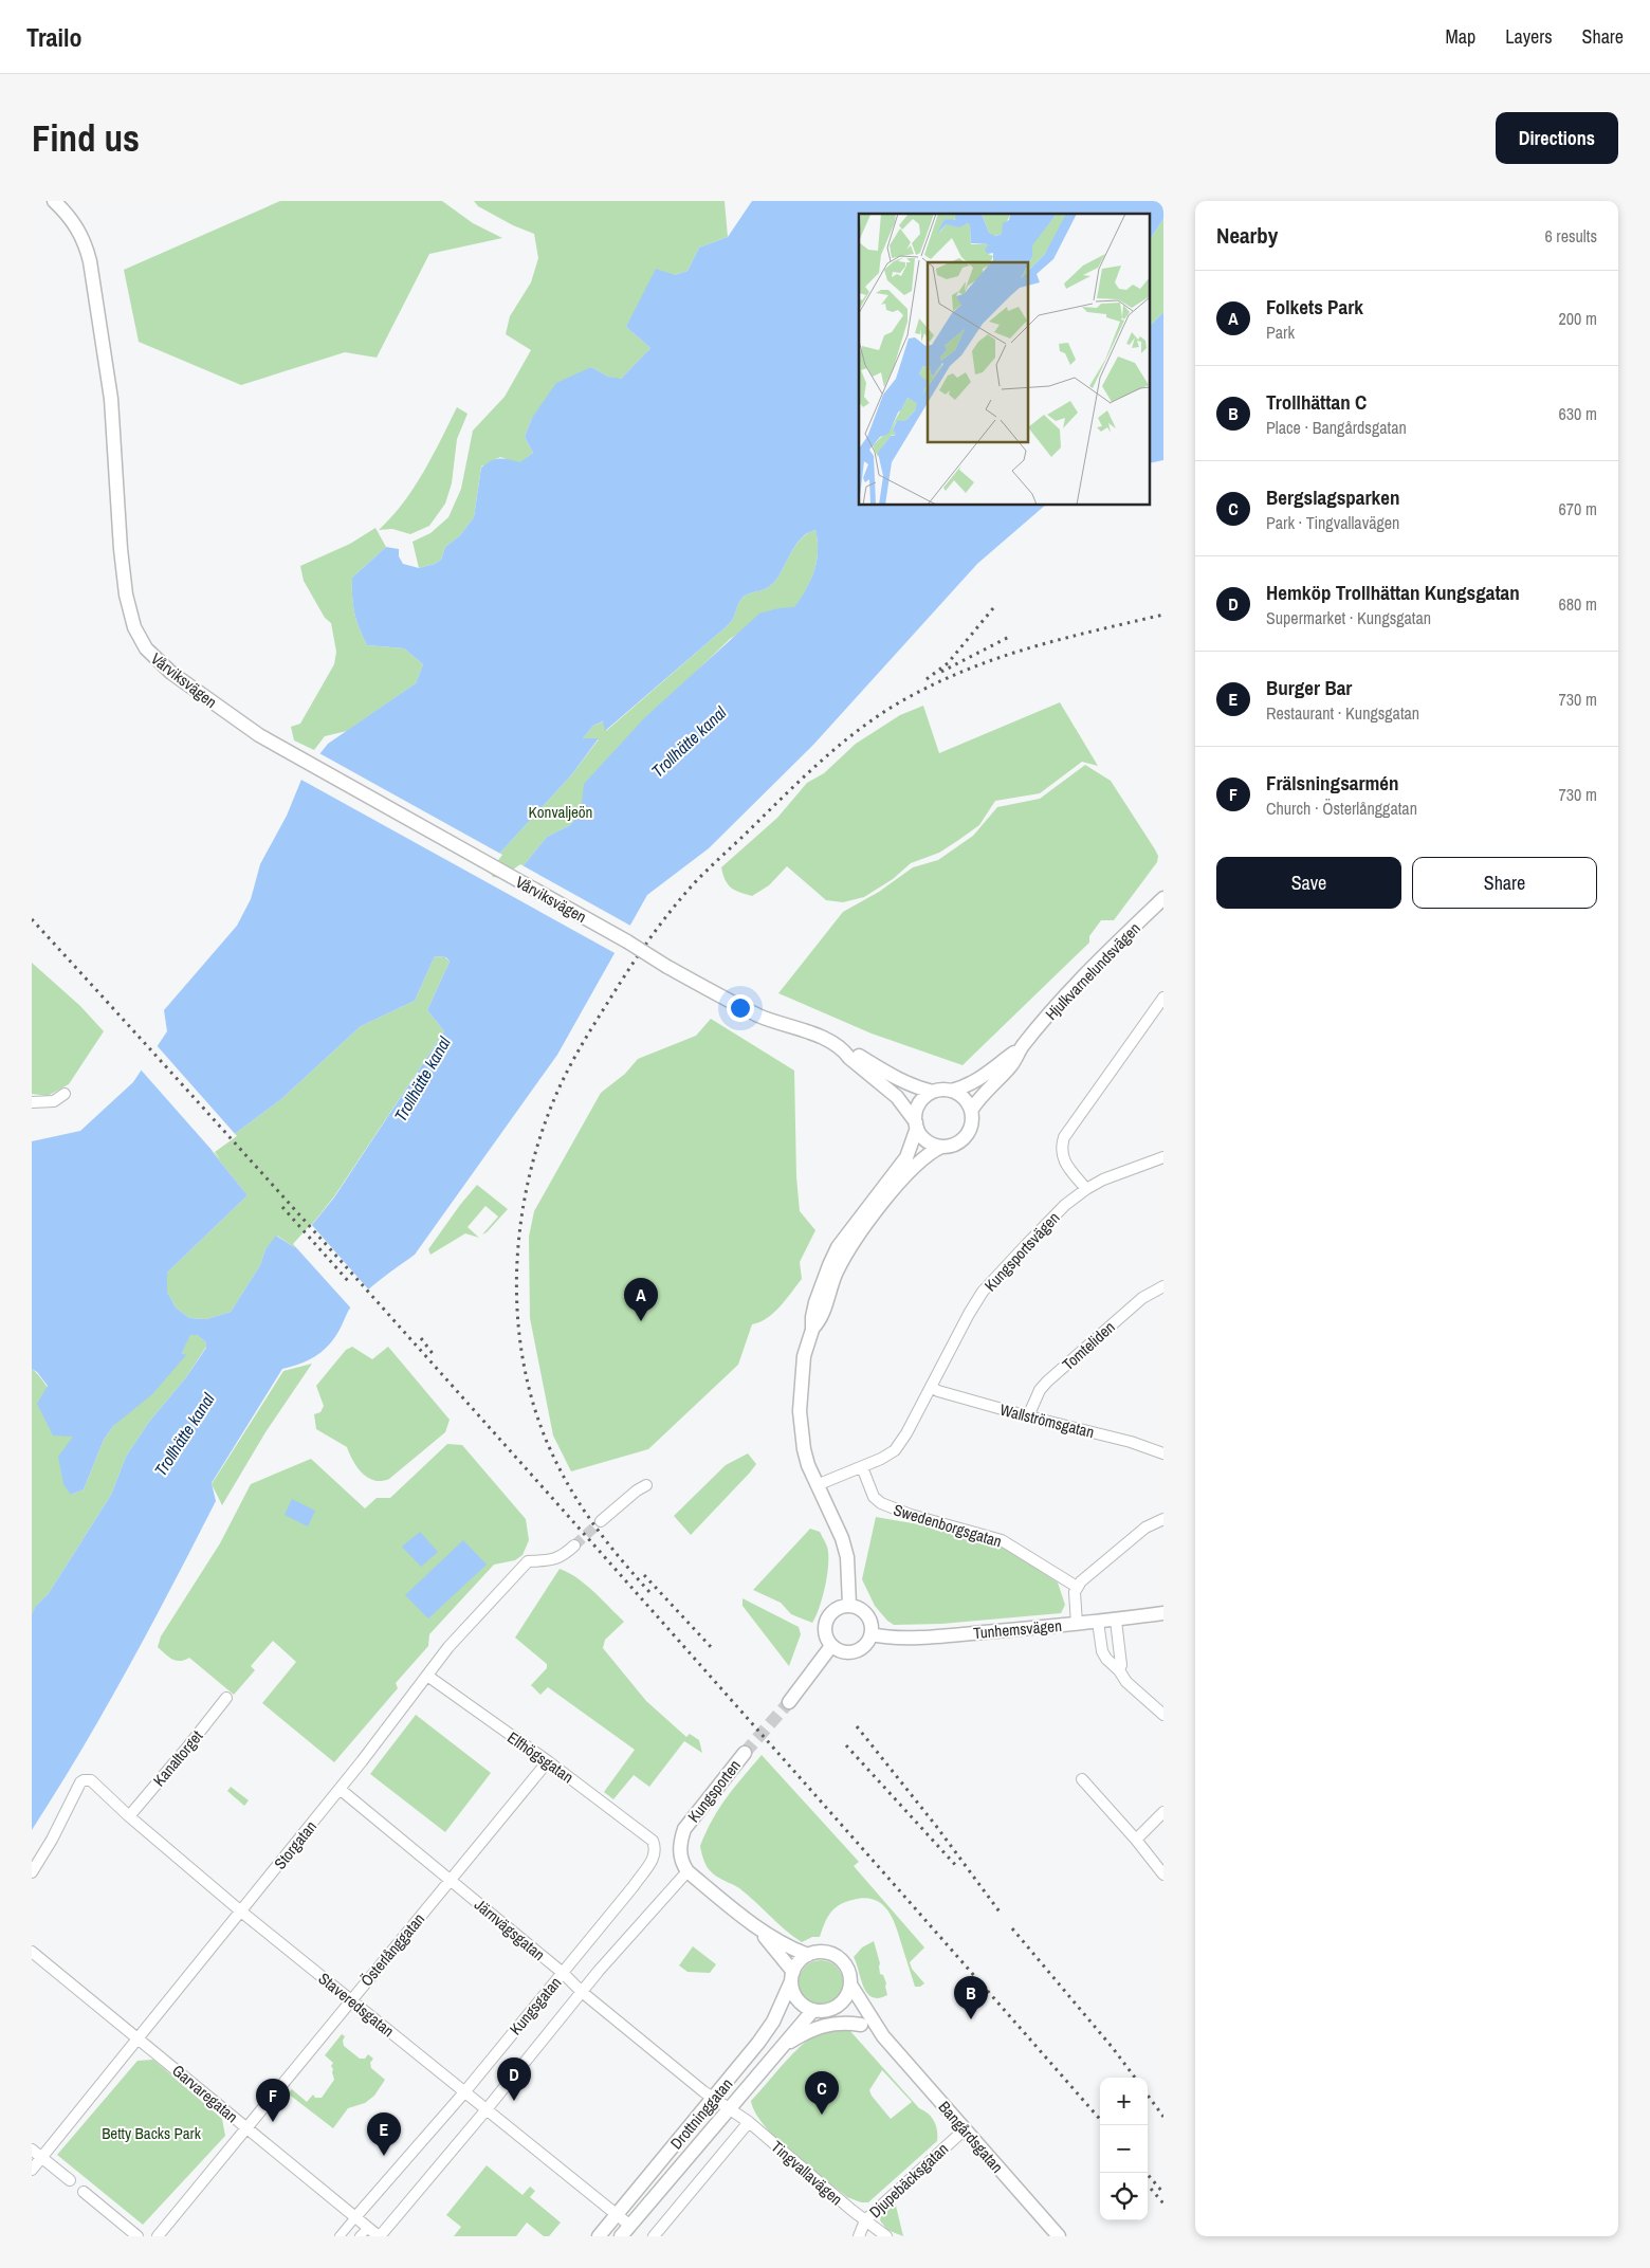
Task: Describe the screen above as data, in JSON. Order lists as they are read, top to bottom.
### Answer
{
  "streets": {
    "street": [
      "Vårviksvägen",
      "Hjulkvarnelundsvägen",
      "Kungsportsvägen",
      "Tomteliden",
      "Wallströmsgatan",
      "Swedenborgsgatan",
      "Tunhemsvägen",
      "Elfhögsgatan",
      "Kanaltorget",
      "Kungsporten",
      "Storgatan",
      "Järnvägsgatan",
      "Österlånggatan",
      "Staveredsgatan",
      "Kungsgatan",
      "Garvaregatan",
      "Drottninggatan",
      "Bangårdsgatan",
      "Tingvallavägen",
      "Djupebäcksgatan"
    ]
  },
  "crossings": [
    ["Kungsportsvägen", "Wallströmsgatan"],
    ["Kungsportsvägen", "Swedenborgsgatan"],
    ["Tomteliden", "Wallströmsgatan"],
    ["Elfhögsgatan", "Storgatan"],
    ["Elfhögsgatan", "Österlånggatan"],
    ["Elfhögsgatan", "Kungsgatan"],
    ["Kanaltorget", "Staveredsgatan"],
    ["Kungsporten", "Kungsgatan"],
    ["Storgatan", "Järnvägsgatan"],
    ["Storgatan", "Staveredsgatan"],
    ["Storgatan", "Garvaregatan"],
    ["Järnvägsgatan", "Österlånggatan"],
    ["Järnvägsgatan", "Kungsgatan"],
    ["Järnvägsgatan", "Drottninggatan"],
    ["Järnvägsgatan", "Tingvallavägen"],
    ["Österlånggatan", "Staveredsgatan"],
    ["Österlånggatan", "Garvaregatan"],
    ["Staveredsgatan", "Kungsgatan"],
    ["Staveredsgatan", "Drottninggatan"],
    ["Kungsgatan", "Garvaregatan"],
    ["Drottninggatan", "Tingvallavägen"],
    ["Bangårdsgatan", "Djupebäcksgatan"],
    ["Tingvallavägen", "Djupebäcksgatan"]
  ],
  "water": ["Trollhätte kanal"],
  "parks": ["Konvaljeön", "Betty Backs Park"],
  "page": {
    "header": "Trailo",
    "nav": ["Map", "Layers", "Share"],
    "buttons": [
      "Directions",
      ["Save", "Share"]
    ],
    "title": "Find us",
    "heading": ["Nearby", "6 results"],
    "list": [
      {
        "mark": "A",
        "name": "Folkets Park",
        "note": "Park",
        "value": "200 m"
      },
      {
        "mark": "B",
        "name": "Trollhättan C",
        "note": "Place · Bangårdsgatan",
        "value": "630 m"
      },
      {
        "mark": "C",
        "name": "Bergslagsparken",
        "note": "Park · Tingvallavägen",
        "value": "670 m"
      },
      {
        "mark": "D",
        "name": "Hemköp Trollhättan Kungsgatan",
        "note": "Supermarket · Kungsgatan",
        "value": "680 m"
      },
      {
        "mark": "E",
        "name": "Burger Bar",
        "note": "Restaurant · Kungsgatan",
        "value": "730 m"
      },
      {
        "mark": "F",
        "name": "Frälsningsarmén",
        "note": "Church · Österlånggatan",
        "value": "730 m"
      }
    ],
    "pins": [
      "A",
      "B",
      "D",
      "C",
      "F",
      "E"
    ],
    "map_buttons": ["+", "−"]
  }
}
